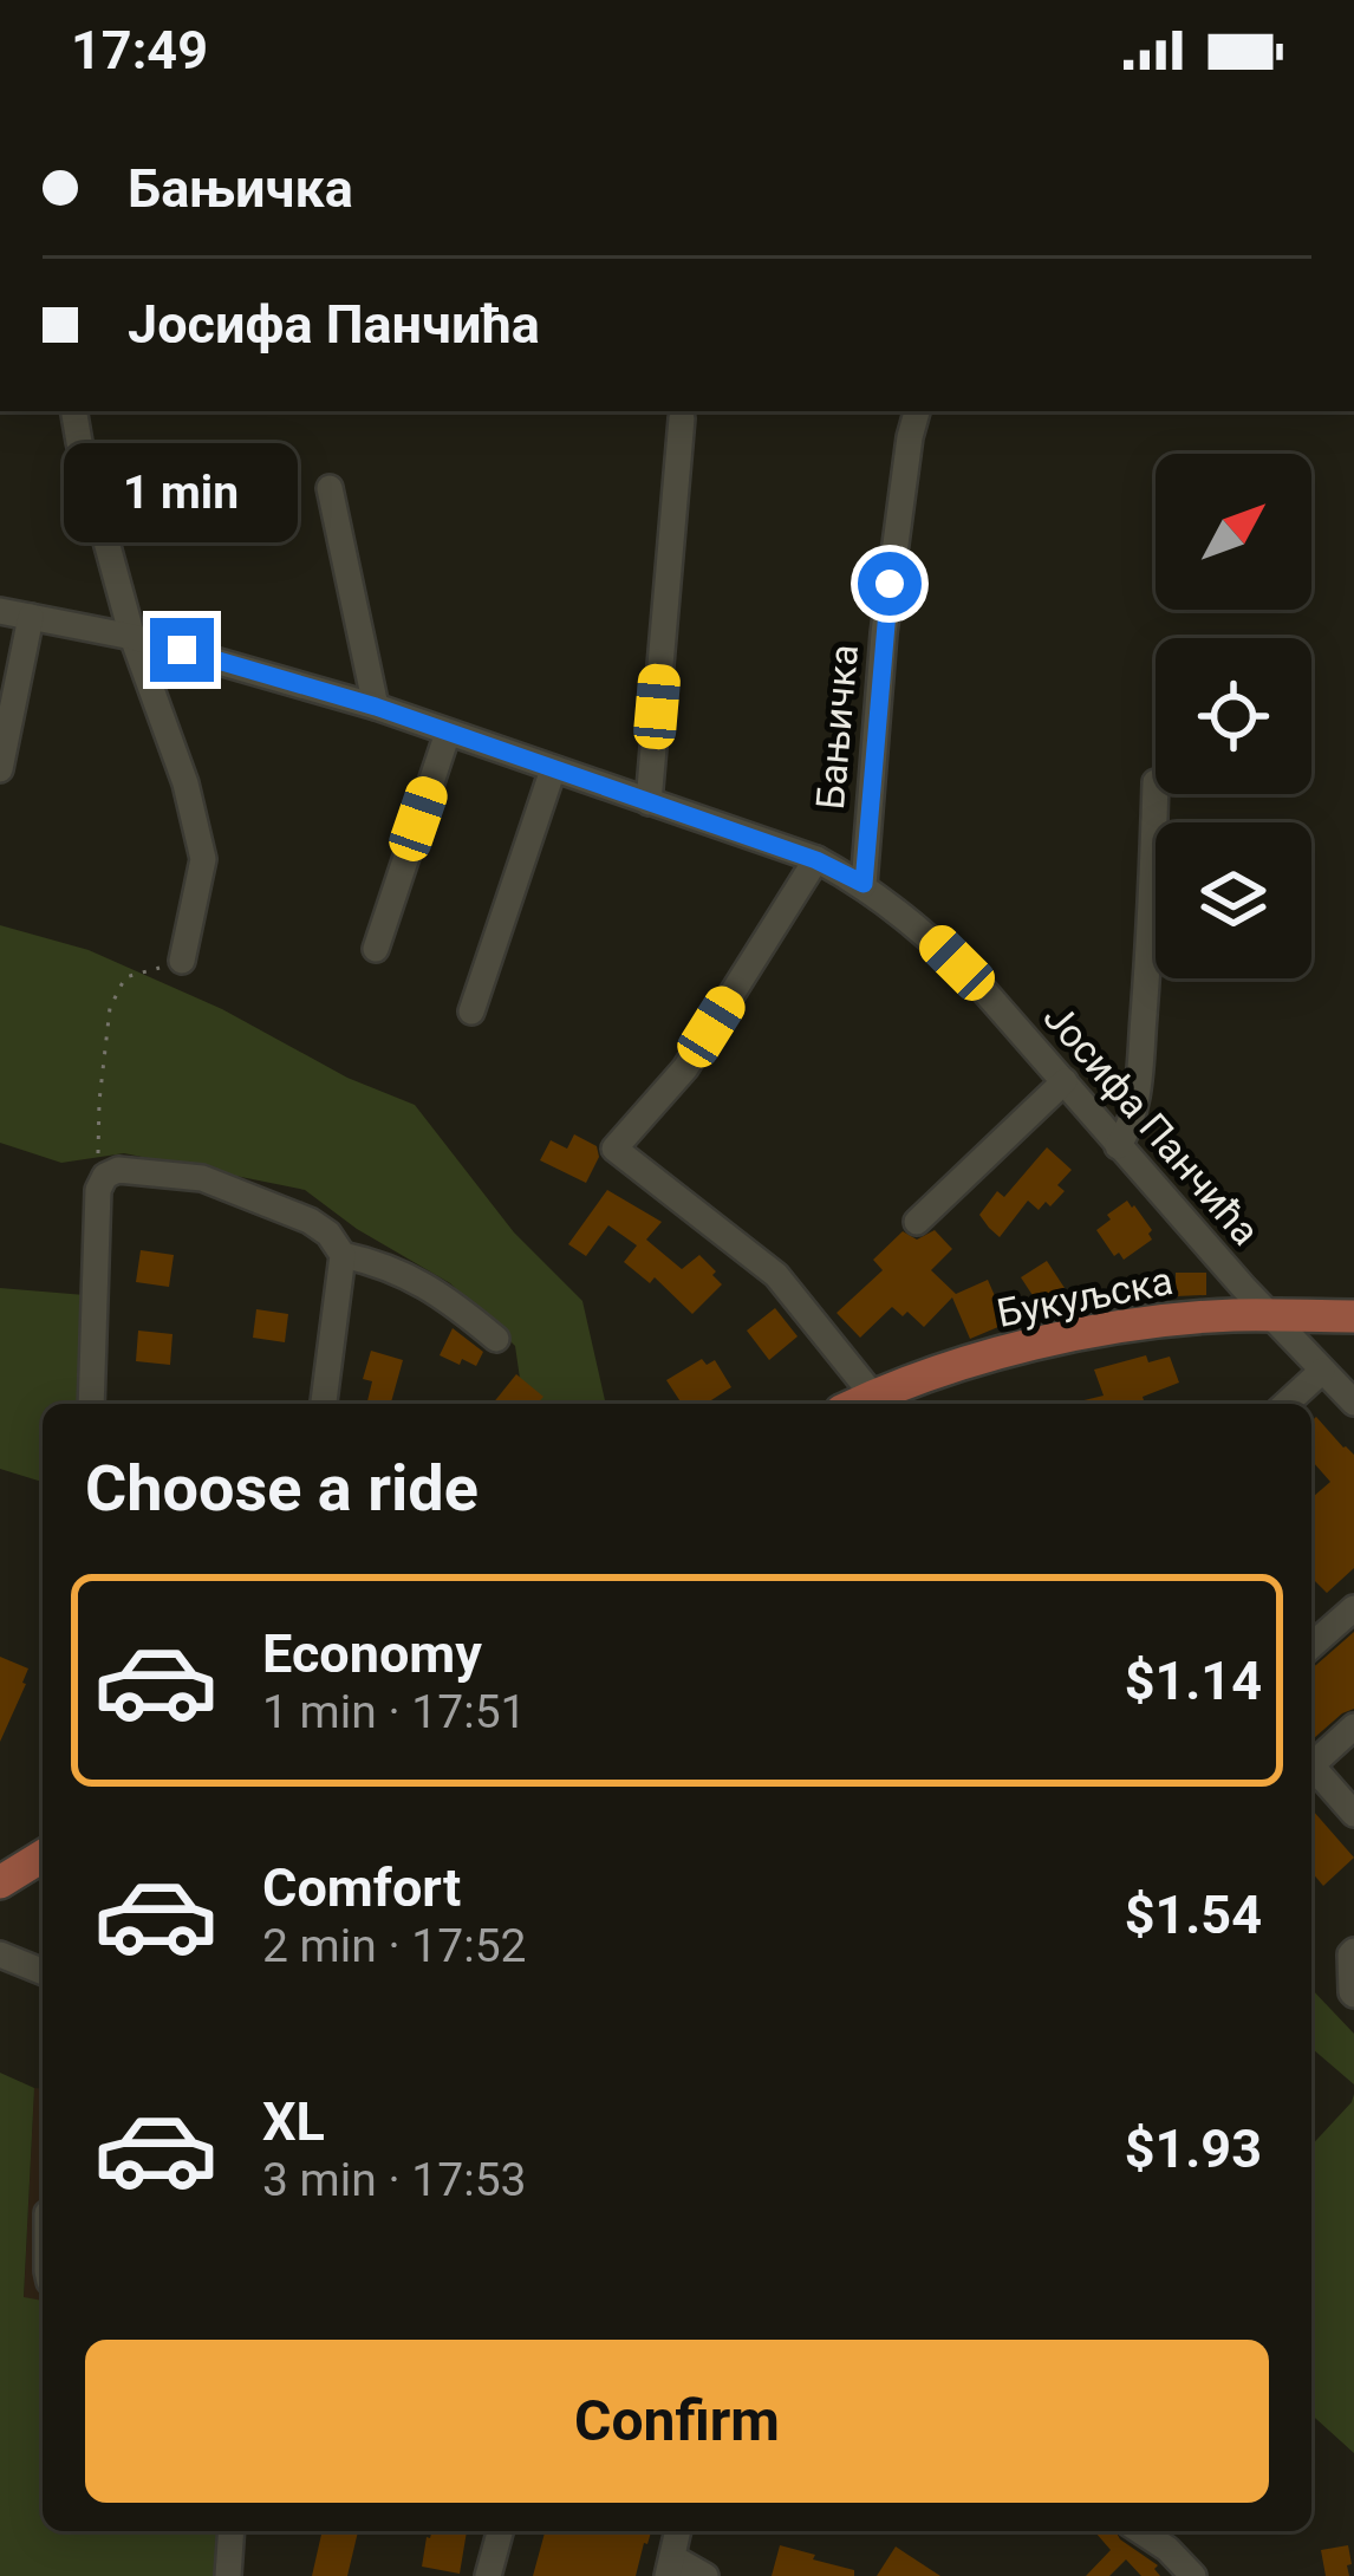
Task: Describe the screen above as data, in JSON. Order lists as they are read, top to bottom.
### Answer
{
  "streets": {
    "main road": ["Букуљска"],
    "street": ["Бањичка", "Јосифа Панчића"]
  },
  "crossings": [
    ["Бањичка", "Јосифа Панчића"],
    ["Јосифа Панчића", "Букуљска"]
  ],
  "north": "top right",
  "page": {
    "status": "17:49",
    "banner": ["Бањичка", "Јосифа Панчића"],
    "bubble": "1 min",
    "heading": "Choose a ride",
    "list": [
      {
        "name": "Economy",
        "note": "1 min · 17:51",
        "value": "$1.14"
      },
      {
        "name": "Comfort",
        "note": "2 min · 17:52",
        "value": "$1.54"
      },
      {
        "name": "XL",
        "note": "3 min · 17:53",
        "value": "$1.93"
      }
    ],
    "buttons": "Confirm"
  }
}
